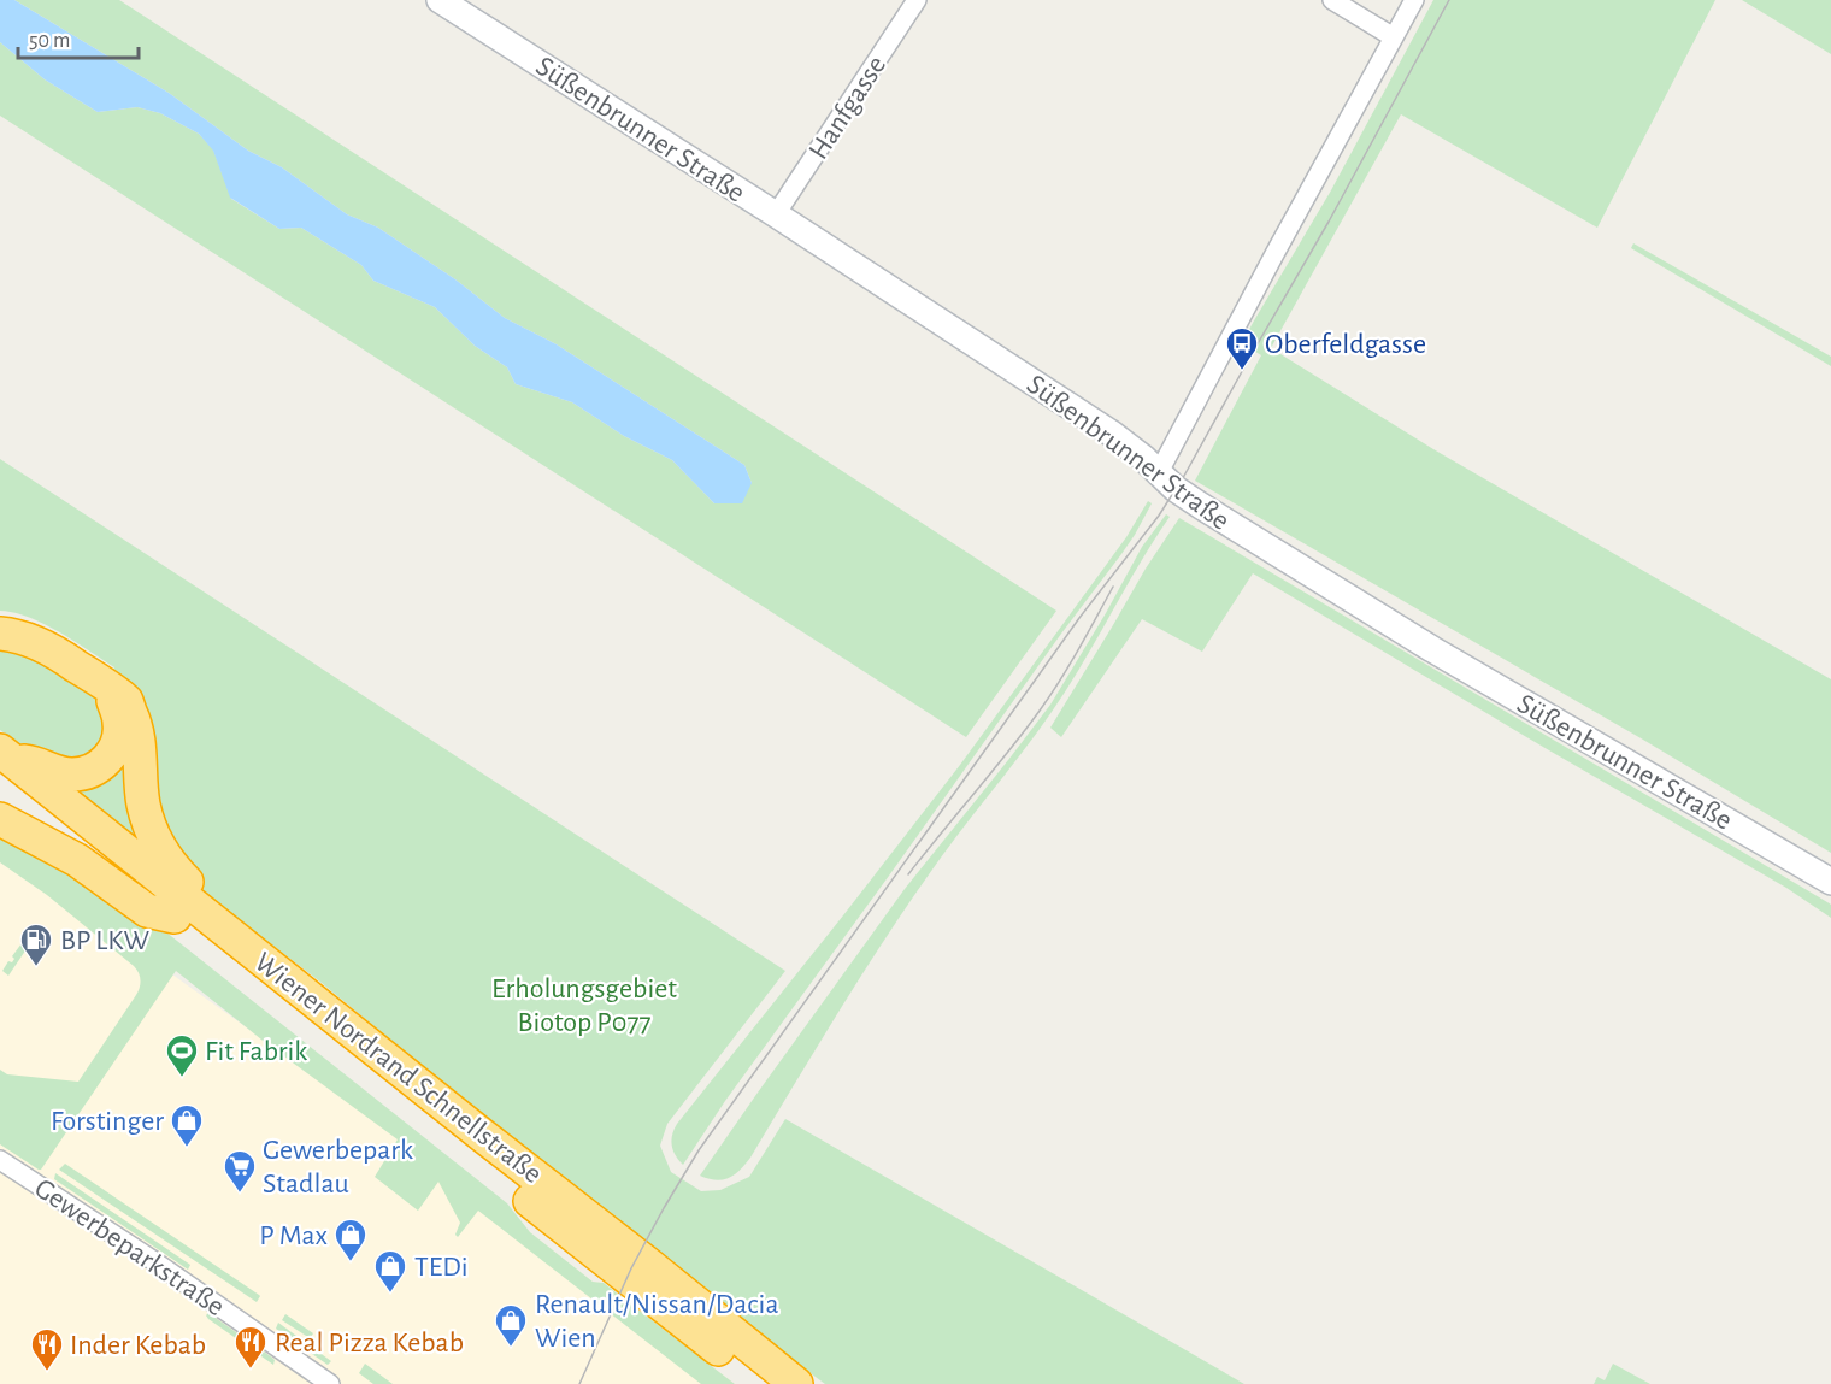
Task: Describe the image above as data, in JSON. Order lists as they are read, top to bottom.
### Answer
{
  "streets": {
    "highway": ["Wiener Nordrand Schnellstraße"],
    "street": ["Hanfgasse", "Süßenbrunner Straße", "Gewerbeparkstraße"]
  },
  "crossings": [
    ["Hanfgasse", "Süßenbrunner Straße"]
  ],
  "parks": ["Erholungsgebiet Biotop P077"],
  "places": {
    "bus stop": ["Oberfeldgasse"],
    "fuel station": ["BP LKW"],
    "sports": ["Fit Fabrik"],
    "shop": [
      "Forstinger",
      "P Max",
      "TEDi",
      "Renault/Nissan/Dacia Wien"
    ],
    "supermarket": ["Gewerbepark Stadlau"],
    "restaurant": ["Real Pizza Kebab", "Inder Kebab"]
  },
  "scale_bar": "50 m"
}
